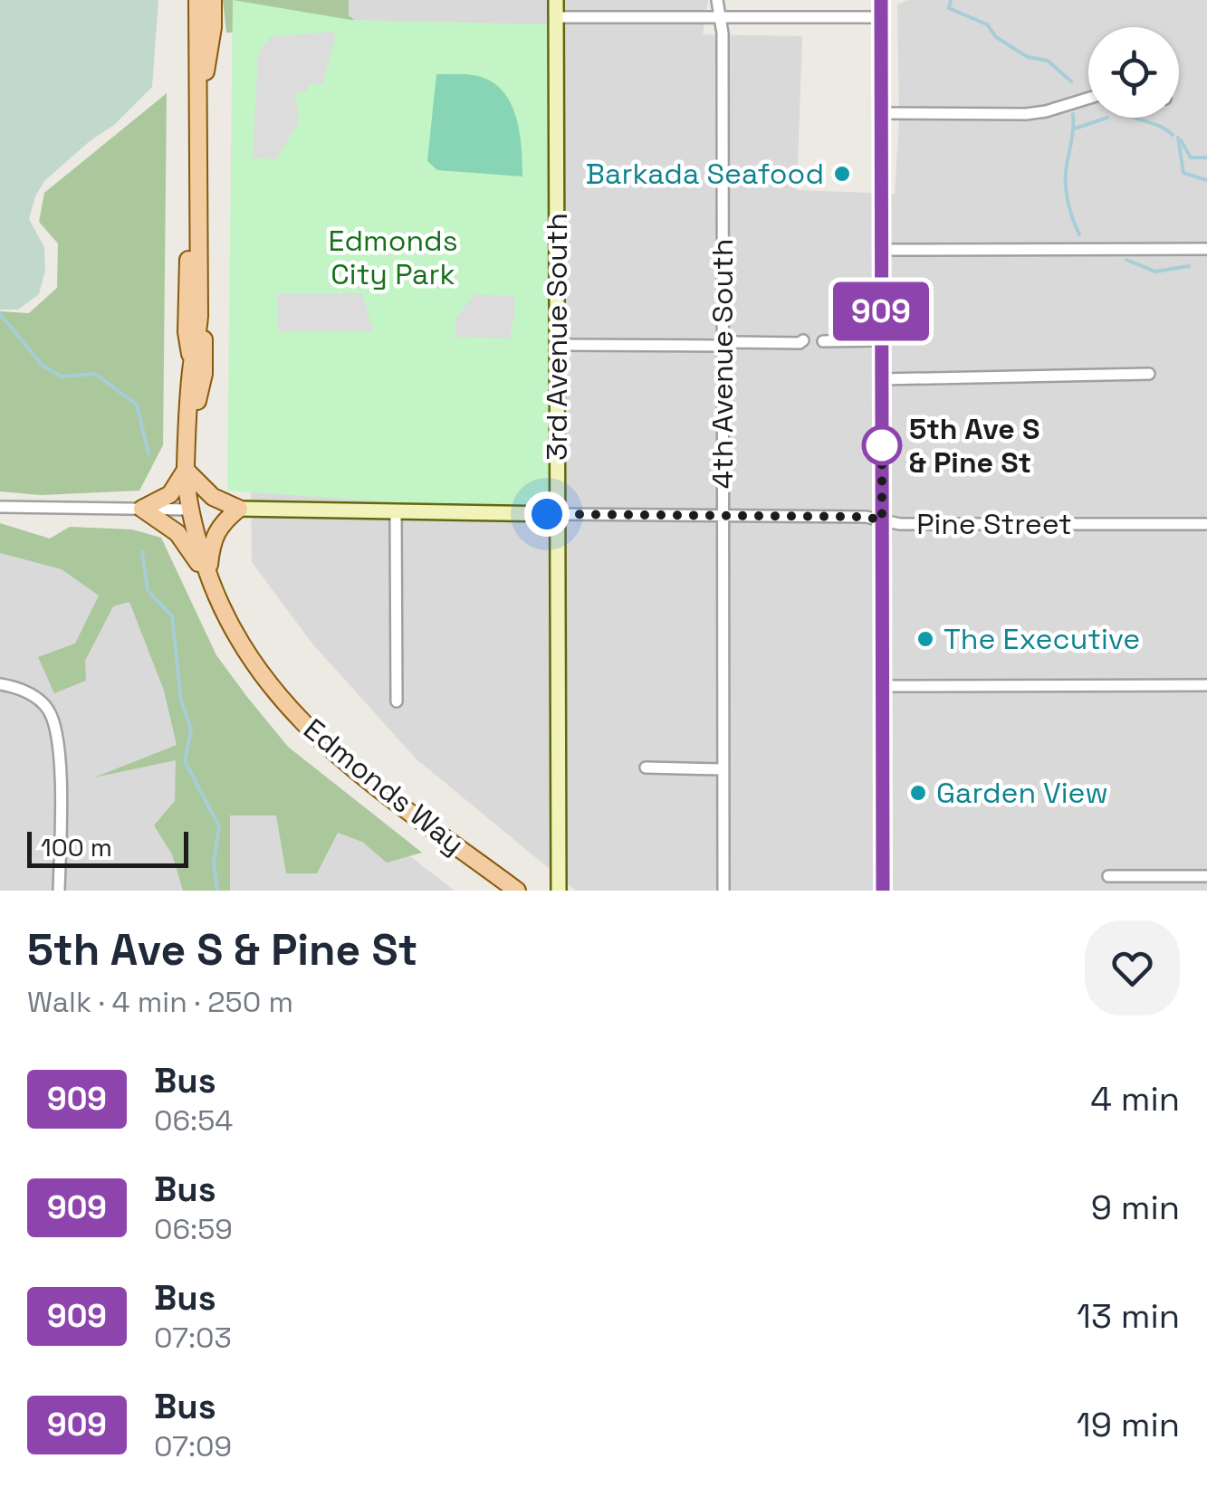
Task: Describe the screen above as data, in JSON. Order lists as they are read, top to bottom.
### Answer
{
  "streets": {
    "main road": ["Edmonds Way"],
    "street": ["3rd Avenue South", "4th Avenue South", "Pine Street"]
  },
  "crossings": [
    ["3rd Avenue South", "Pine Street"],
    ["4th Avenue South", "Pine Street"]
  ],
  "parks": ["Edmonds City Park"],
  "places": [
    "Barkada Seafood",
    "5th Ave S & Pine St",
    "The Executive",
    "Garden View"
  ],
  "lines": ["bus line 909"],
  "scale_bar": "100 m",
  "page": {
    "on_map": "909",
    "scale": "100 m",
    "heading": ["5th Ave S & Pine St", "Walk · 4 min · 250 m"],
    "list": [
      {
        "mark": "909",
        "name": "Bus",
        "note": "06:54",
        "value": "4 min"
      },
      {
        "mark": "909",
        "name": "Bus",
        "note": "06:59",
        "value": "9 min"
      },
      {
        "mark": "909",
        "name": "Bus",
        "note": "07:03",
        "value": "13 min"
      },
      {
        "mark": "909",
        "name": "Bus",
        "note": "07:09",
        "value": "19 min"
      }
    ]
  }
}
